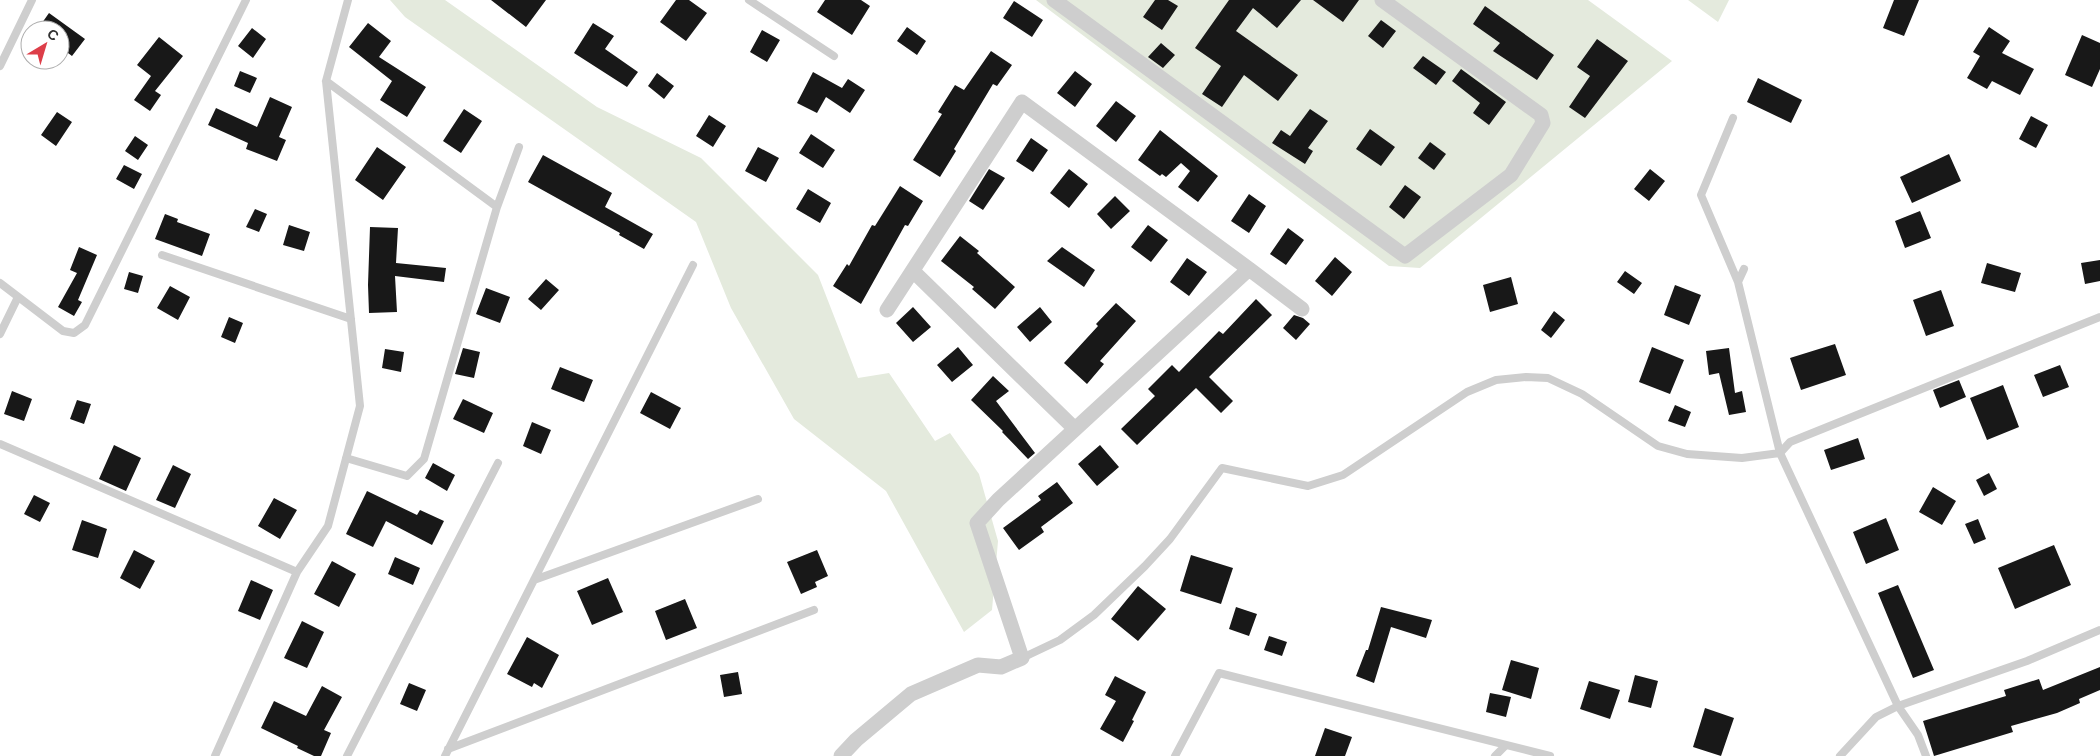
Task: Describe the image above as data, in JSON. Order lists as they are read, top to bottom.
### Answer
{
  "north": "top right"
}
